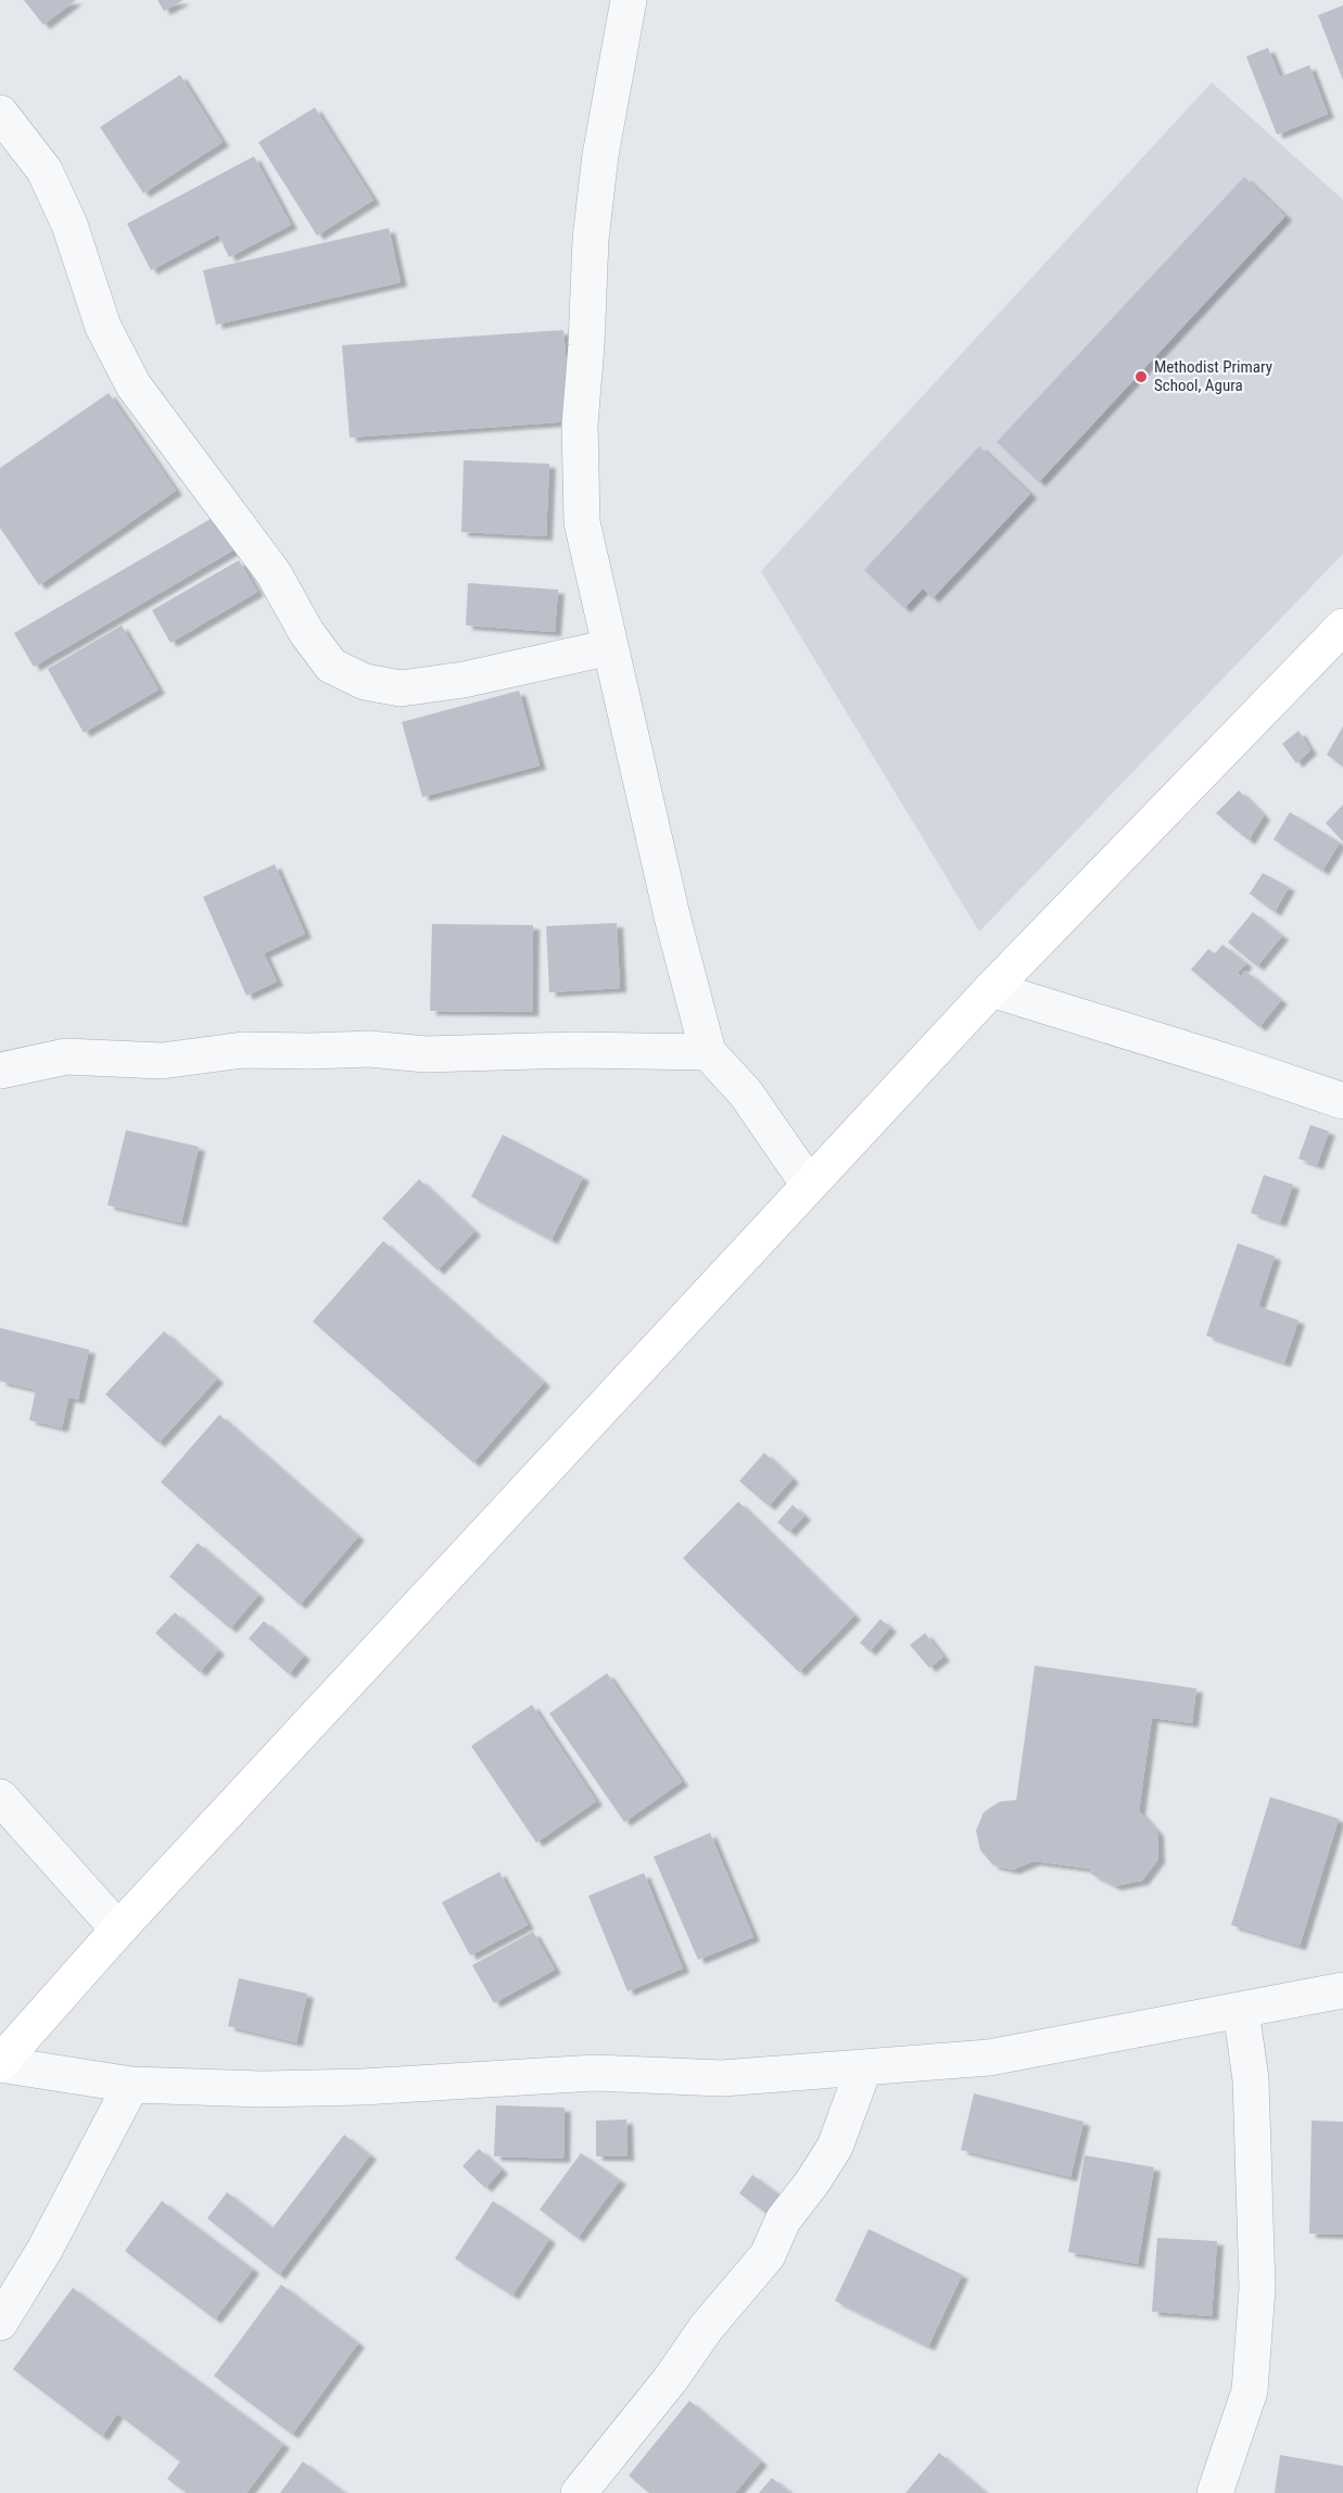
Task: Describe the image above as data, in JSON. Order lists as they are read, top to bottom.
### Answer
{
  "places": ["Methodist Primary School, Agura"]
}
